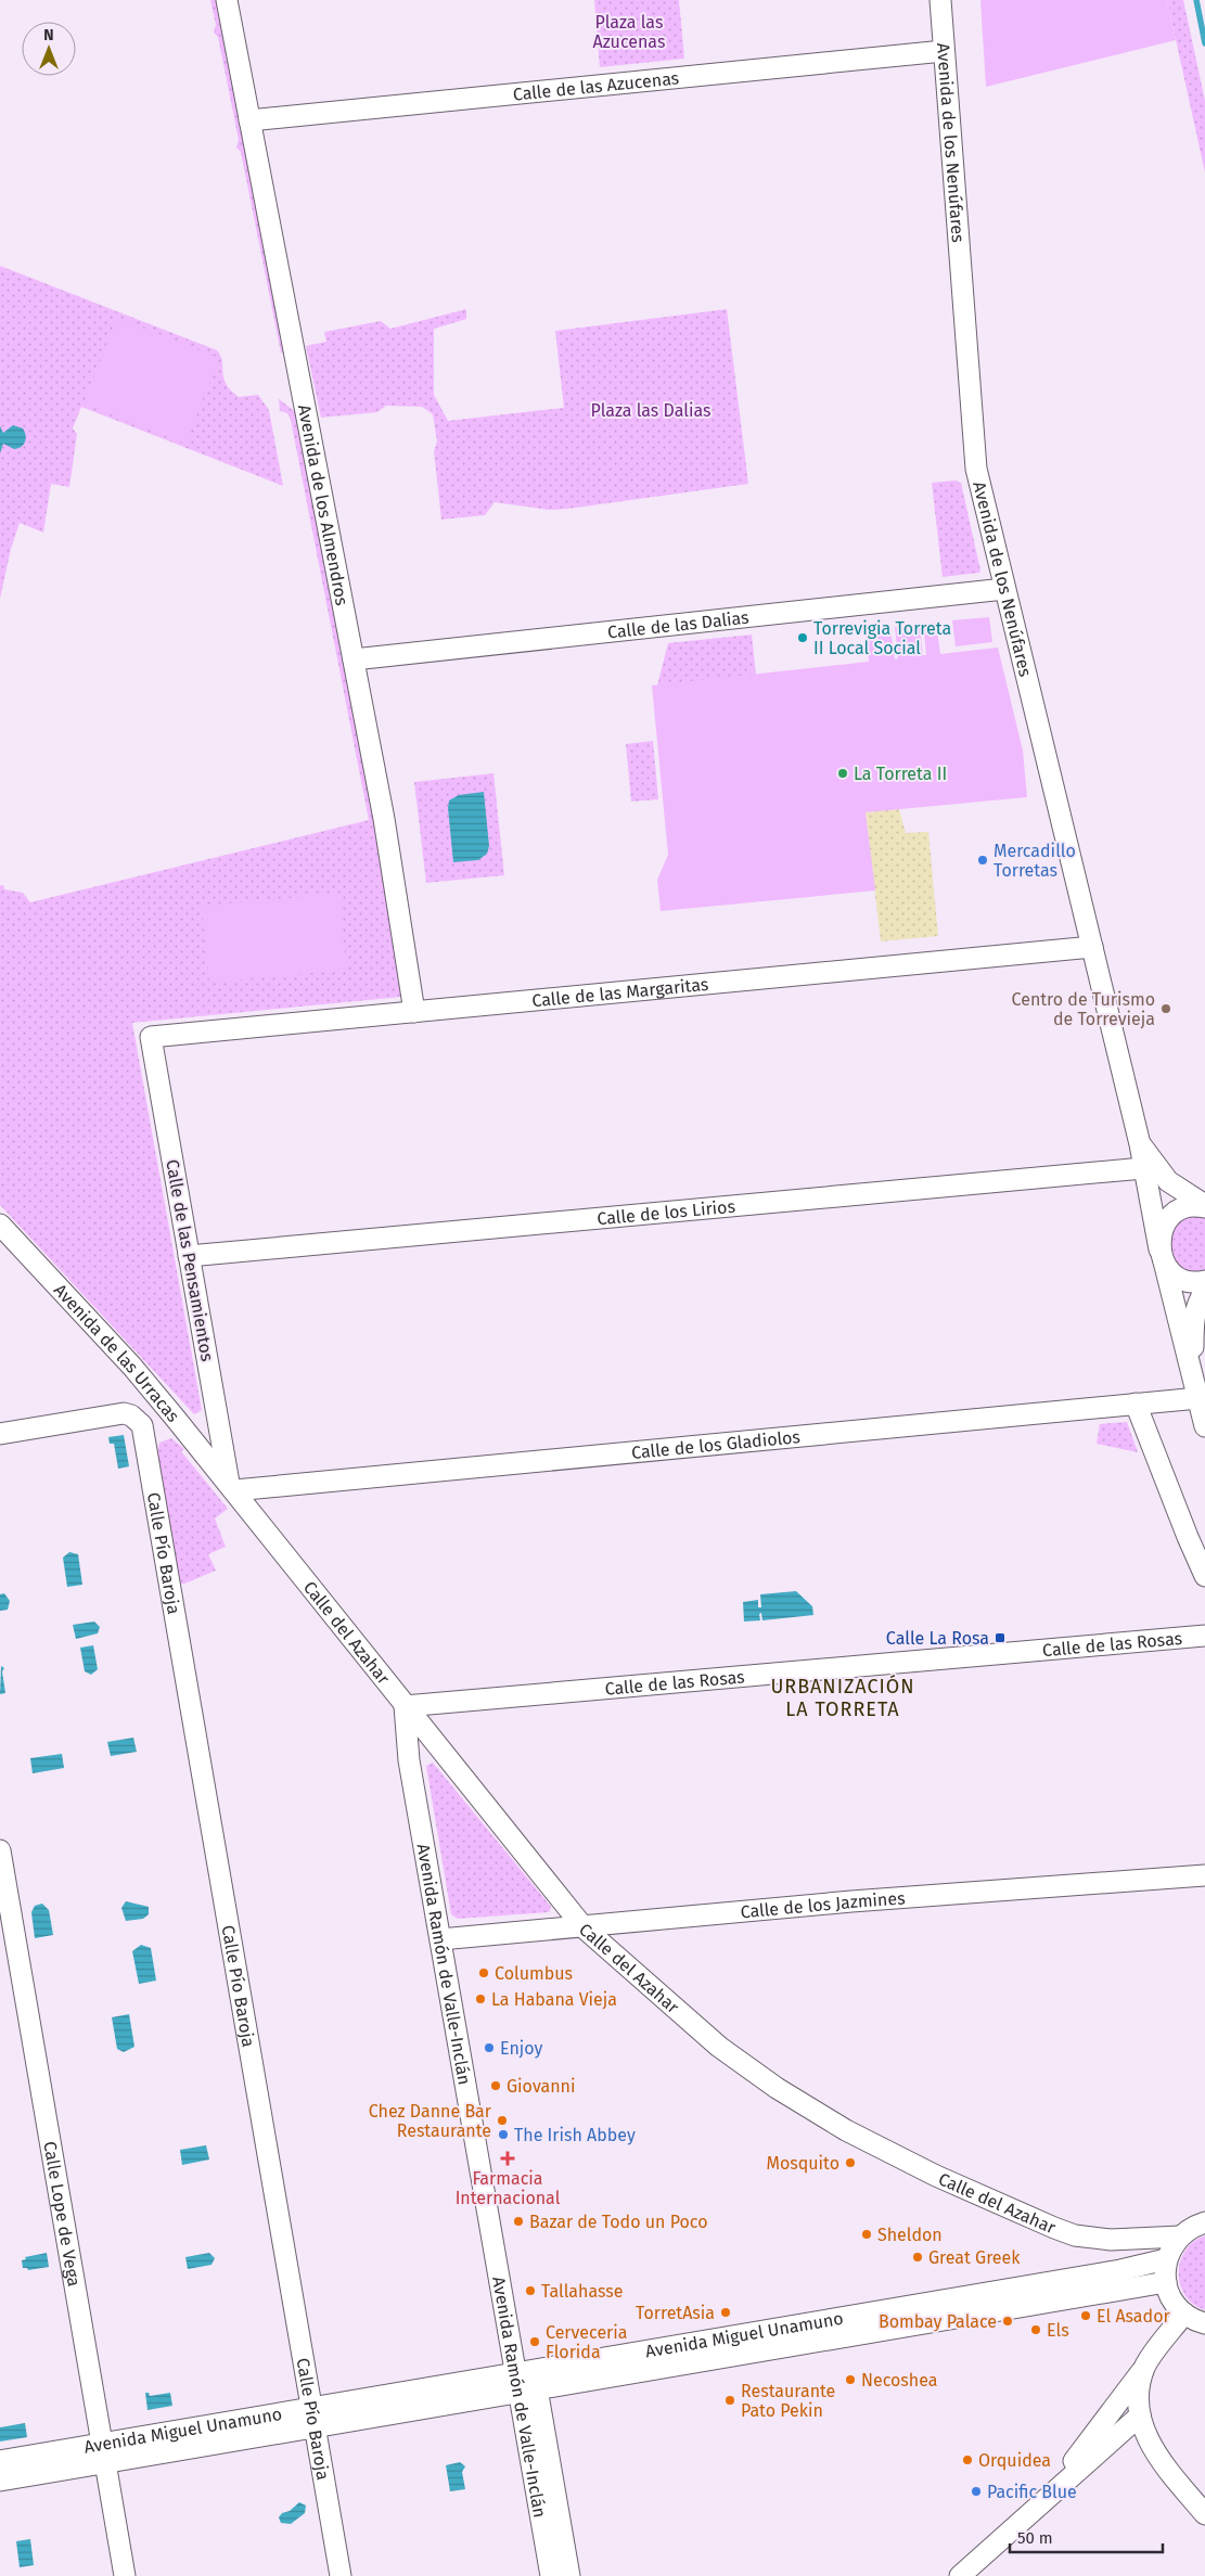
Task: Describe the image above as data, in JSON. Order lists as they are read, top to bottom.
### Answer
{
  "streets": {
    "street": [
      "Calle de las Azucenas",
      "Avenida de los Nenúfares",
      "Avenida de los Almendros",
      "Calle de las Dalias",
      "Calle de las Margaritas",
      "Calle de los Lirios",
      "Calle de las Pensamientos",
      "Avenida de las Urracas",
      "Calle de los Gladiolos",
      "Calle Pío Baroja",
      "Calle del Azahar",
      "Calle de las Rosas",
      "Calle de los Jazmines",
      "Avenida Ramón de Valle-Inclán",
      "Calle Lope de Vega",
      "Avenida Miguel Unamuno"
    ]
  },
  "crossings": [
    ["Calle de las Azucenas", "Avenida de los Nenúfares"],
    ["Calle de las Azucenas", "Avenida de los Almendros"],
    ["Avenida de los Nenúfares", "Calle de las Dalias"],
    ["Avenida de los Nenúfares", "Calle de las Margaritas"],
    ["Avenida de los Nenúfares", "Calle de los Lirios"],
    ["Avenida de los Nenúfares", "Calle de los Gladiolos"],
    ["Avenida de los Almendros", "Calle de las Dalias"],
    ["Avenida de los Almendros", "Calle de las Margaritas"],
    ["Calle de las Margaritas", "Calle de las Pensamientos"],
    ["Calle de los Lirios", "Calle de las Pensamientos"],
    ["Calle de las Pensamientos", "Avenida de las Urracas"],
    ["Calle de las Pensamientos", "Calle de los Gladiolos"],
    ["Calle de las Pensamientos", "Calle del Azahar"],
    ["Avenida de las Urracas", "Calle de los Gladiolos"],
    ["Avenida de las Urracas", "Calle del Azahar"],
    ["Calle de los Gladiolos", "Calle del Azahar"],
    ["Calle Pío Baroja", "Avenida Miguel Unamuno"],
    ["Calle del Azahar", "Calle de las Rosas"],
    ["Calle del Azahar", "Calle de los Jazmines"],
    ["Calle del Azahar", "Avenida Ramón de Valle-Inclán"],
    ["Calle de las Rosas", "Avenida Ramón de Valle-Inclán"],
    ["Calle de los Jazmines", "Avenida Ramón de Valle-Inclán"],
    ["Avenida Ramón de Valle-Inclán", "Avenida Miguel Unamuno"],
    ["Calle Lope de Vega", "Avenida Miguel Unamuno"]
  ],
  "districts": ["URBANIZACIÓN LA TORRETA"],
  "parks": ["Plaza las Azucenas", "Plaza las Dalias"],
  "places": {
    "other": [
      "Torrevigia Torreta II Local Social",
      "La Torreta II",
      "Mercadillo Torretas",
      "Centro de Turismo de Torrevieja",
      "Columbus",
      "La Habana Vieja",
      "Enjoy",
      "Giovanni",
      "Chez Danne Bar Restaurante",
      "The Irish Abbey",
      "Mosquito",
      "Bazar de Todo un Poco",
      "Sheldon",
      "Great Greek",
      "Tallahasse",
      "TorretAsia",
      "El Asador",
      "Bombay Palace",
      "Els",
      "Cerveceria Florida",
      "Necoshea",
      "Restaurante Pato Pekin",
      "Orquidea",
      "Pacific Blue"
    ],
    "transit": ["Calle La Rosa"],
    "health": ["Farmacia Internacional"]
  },
  "scale_bar": "50 m",
  "north": "top"
}
